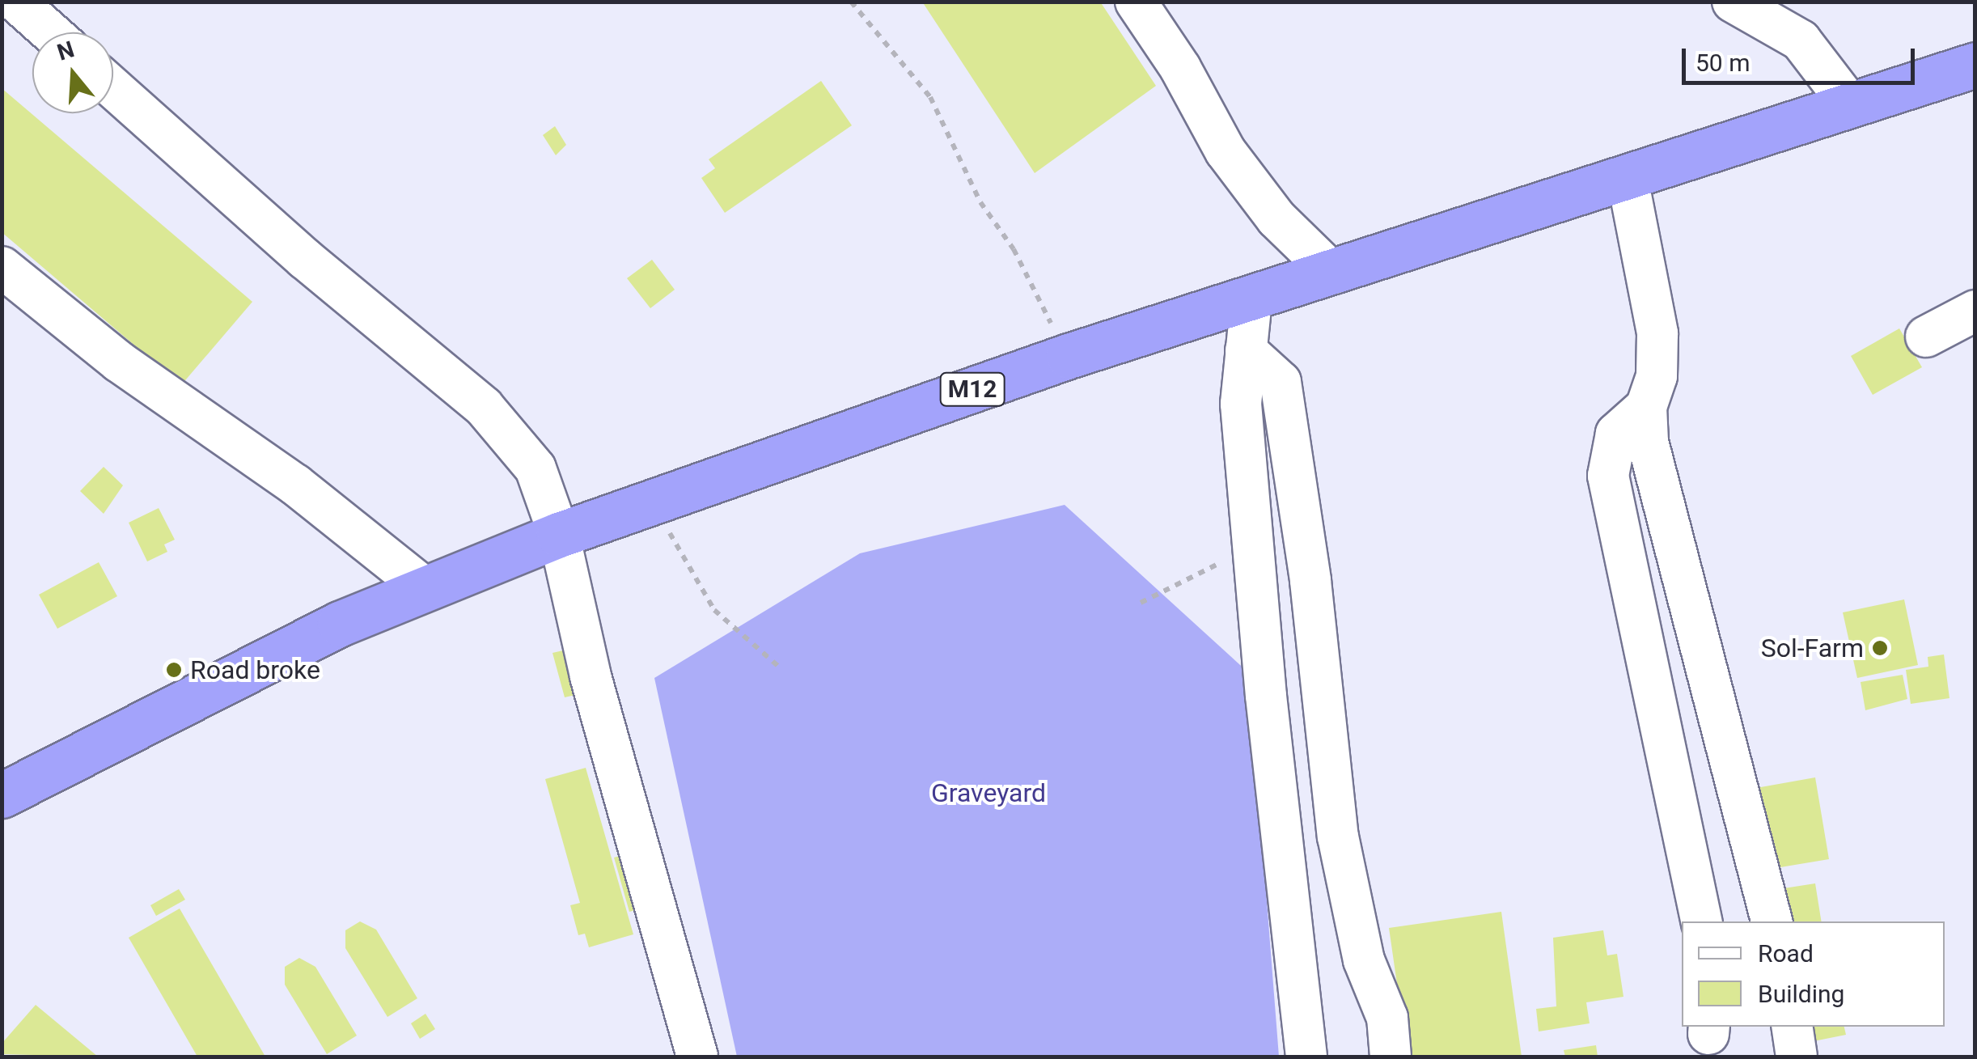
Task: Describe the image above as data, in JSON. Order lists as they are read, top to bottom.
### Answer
{
  "streets": {
    "highway": ["M12"]
  },
  "parks": ["Graveyard"],
  "places": ["Sol-Farm", "Road broke"],
  "legend": ["Road", "Building"],
  "scale_bar": "50 m",
  "north": "top"
}
